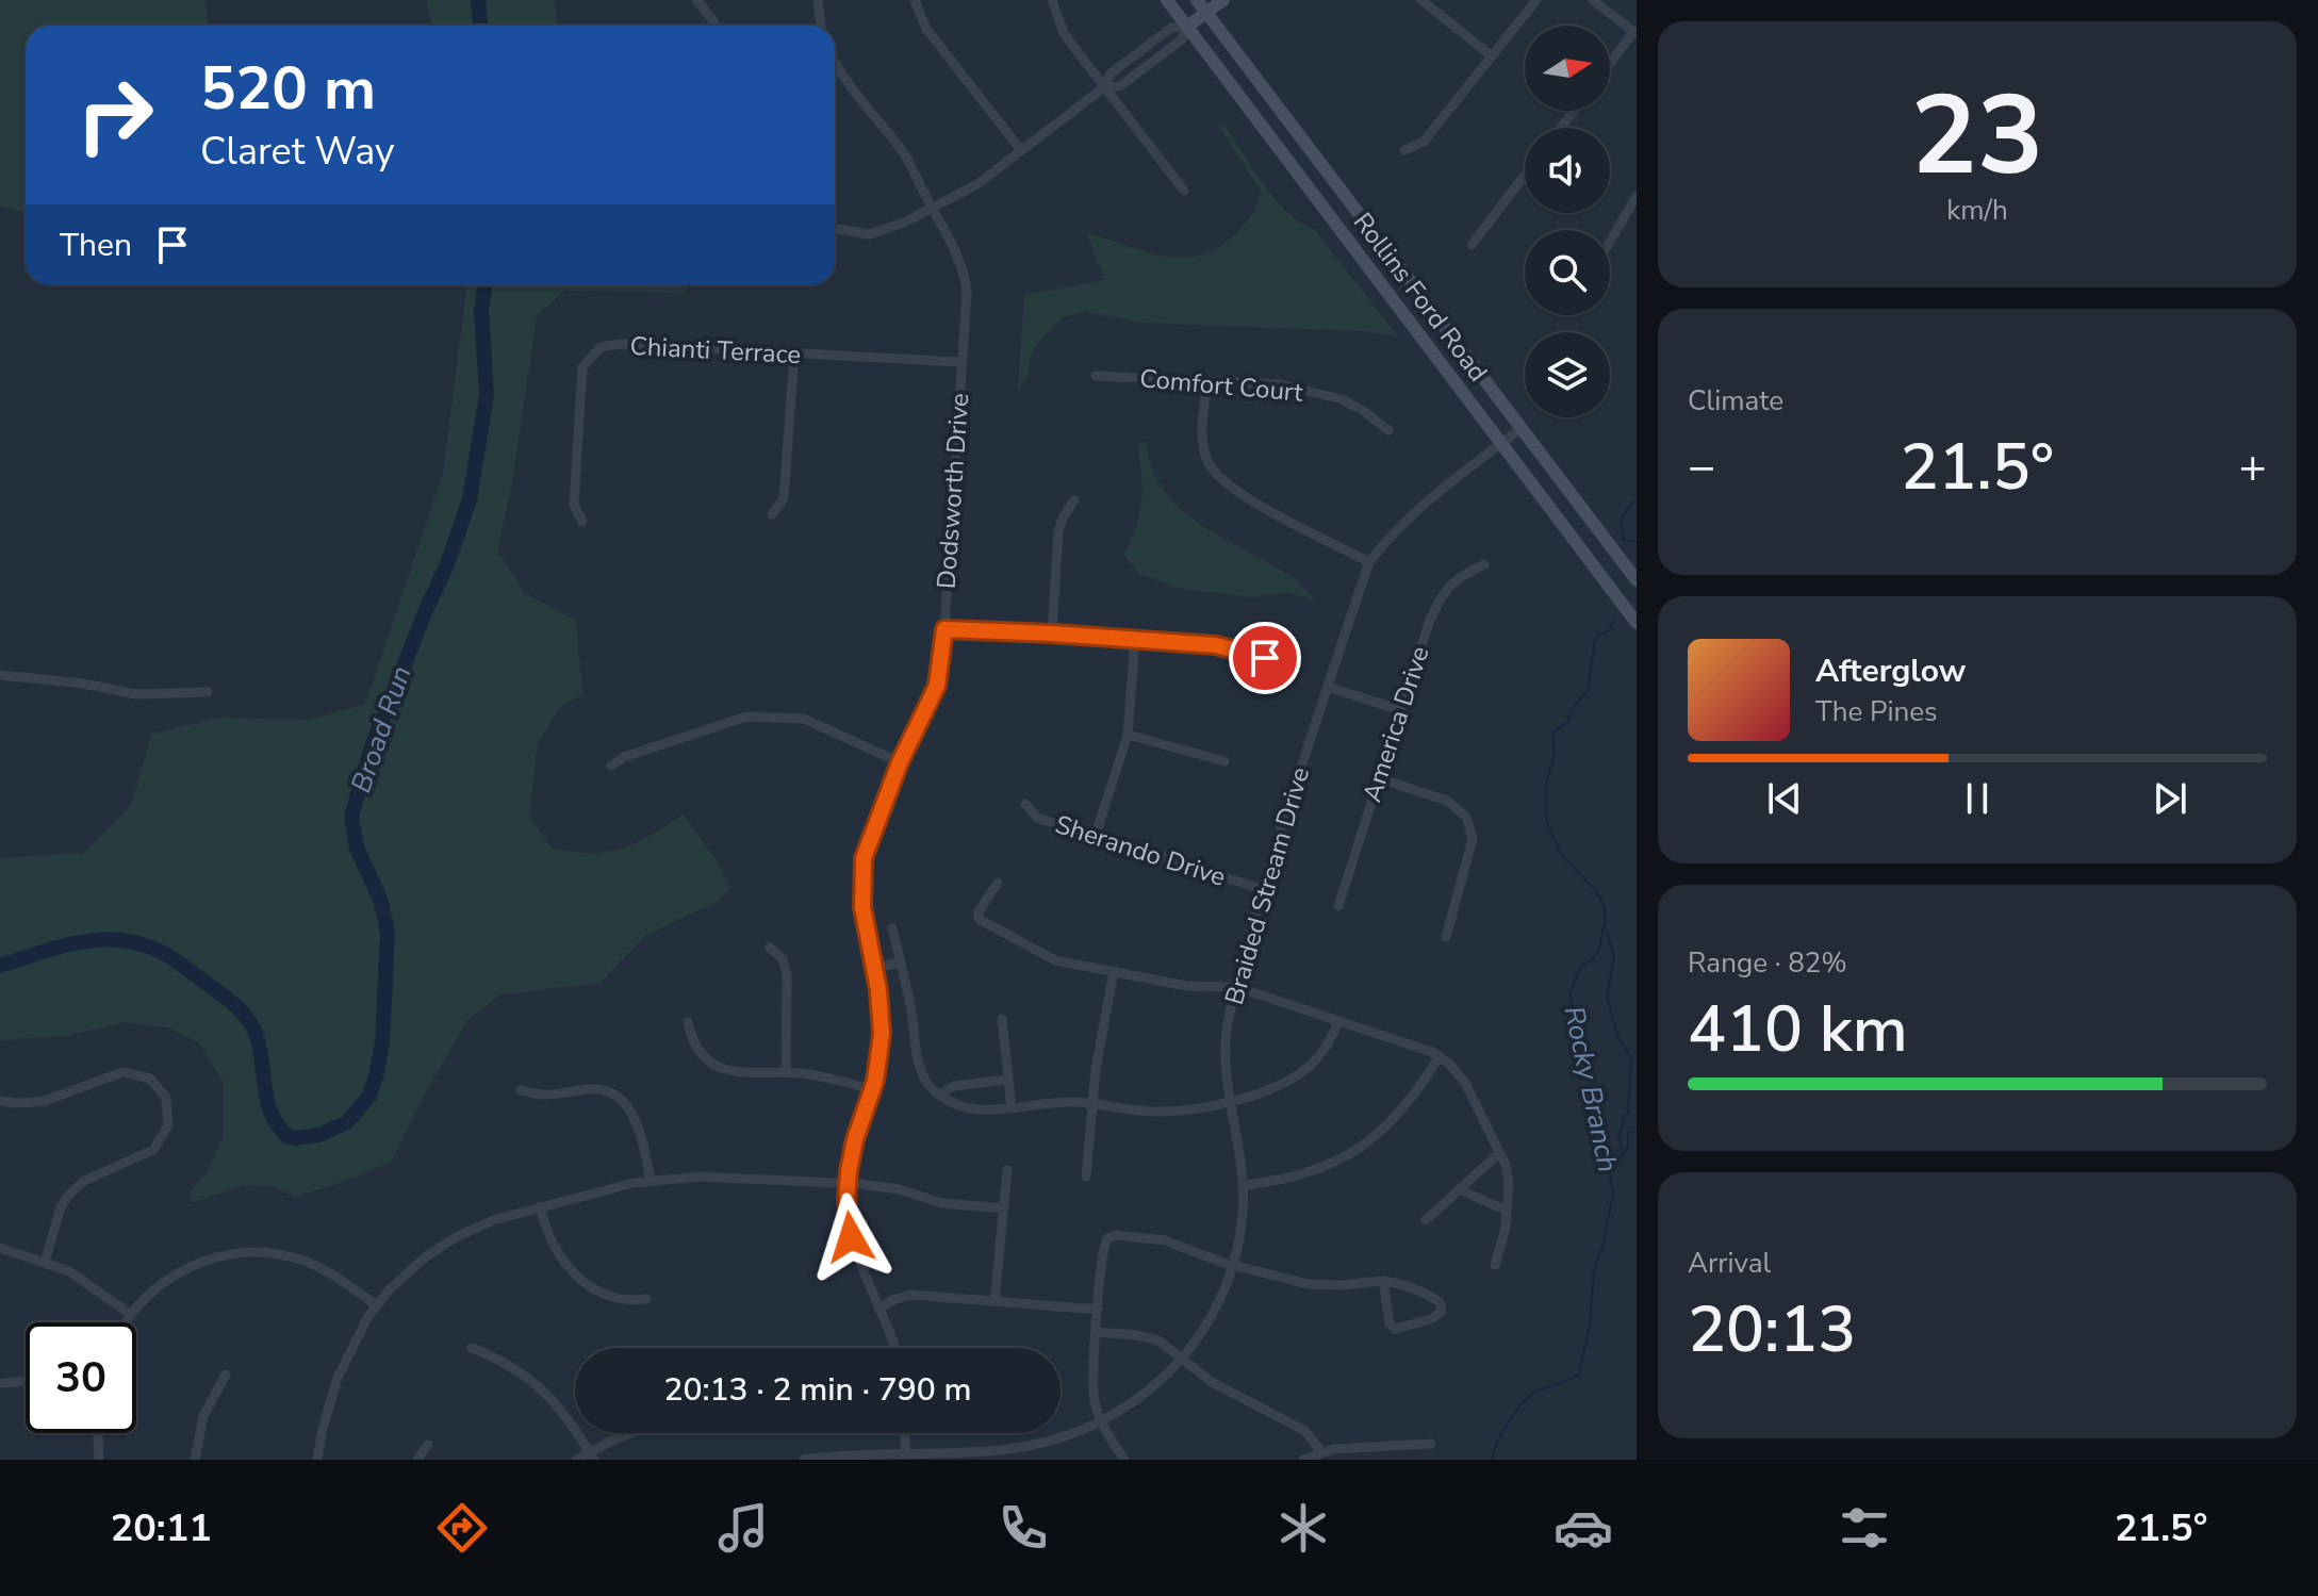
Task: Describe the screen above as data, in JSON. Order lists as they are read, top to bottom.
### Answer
{
  "streets": {
    "main road": ["Rollins Ford Road"],
    "street": [
      "Chianti Terrace",
      "Comfort Court",
      "Dodsworth Drive",
      "America Drive",
      "Sherando Drive",
      "Braided Stream Drive"
    ]
  },
  "crossings": [
    ["Rollins Ford Road", "Braided Stream Drive"],
    ["Chianti Terrace", "Dodsworth Drive"],
    ["Sherando Drive", "Braided Stream Drive"]
  ],
  "water": ["Broad Run", "Rocky Branch"],
  "north": "right",
  "page": {
    "tile": [
      ["23", "km/h"],
      "Climate",
      ["Range · 82%", "410 km"],
      ["Arrival", "20:13"]
    ],
    "turn": ["520 m", "Claret Way"],
    "then": "Then",
    "heat": ["−", "21.5°", "+"],
    "song": ["Afterglow", "The Pines"],
    "limit": "30",
    "trip": "20:13 · 2 min · 790 m",
    "tabs": ["20:11", "21.5°"]
  }
}
